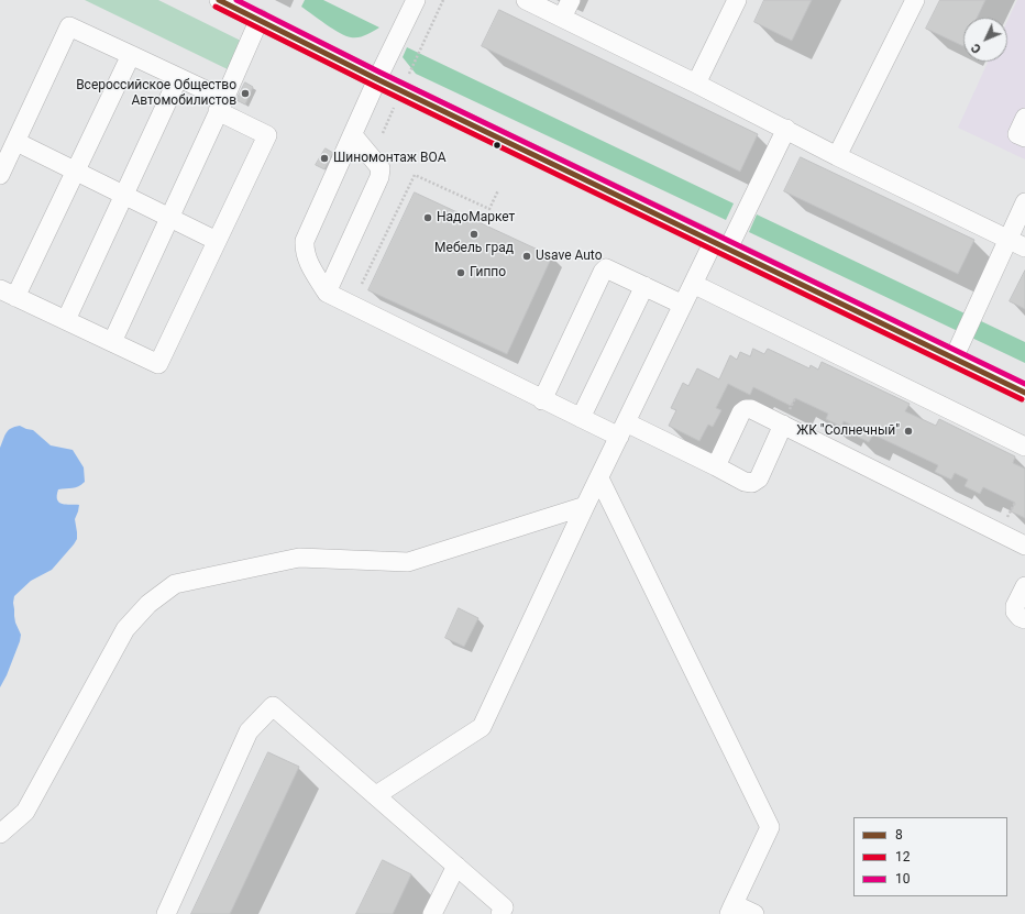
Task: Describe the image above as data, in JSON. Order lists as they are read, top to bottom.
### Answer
{
  "places": [
    "Всероссийское Общество Автомобилистов",
    "Шиномонтаж ВОА",
    "НадоМаркет",
    "Мебель град",
    "Usave Auto",
    "Гиппо",
    "ЖК \"Солнечный\""
  ],
  "lines": ["transit line 8", "transit line 10", "transit line 12"],
  "legend": ["8", "12", "10"],
  "north": "bottom left"
}
